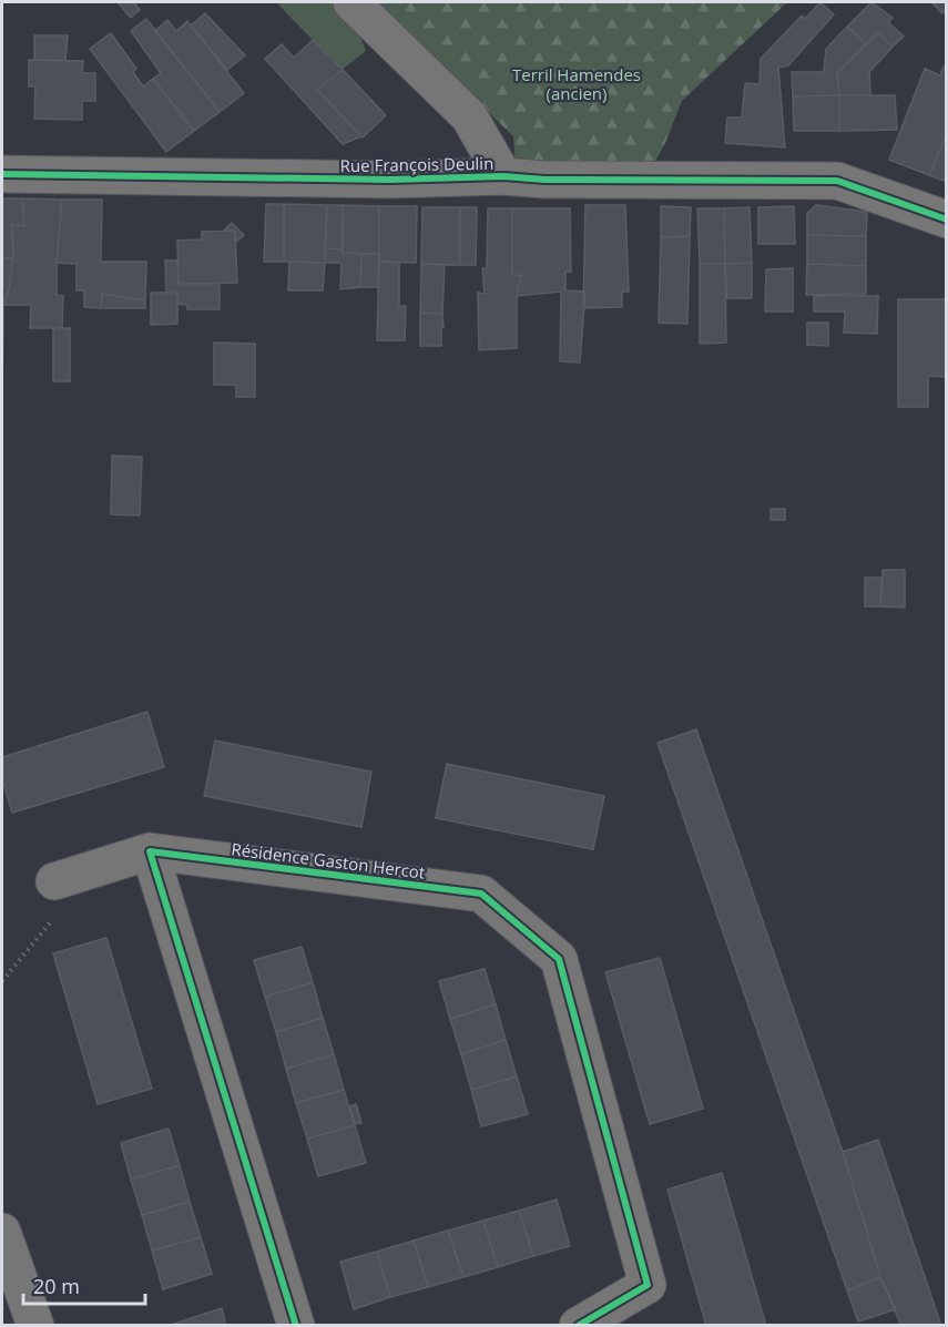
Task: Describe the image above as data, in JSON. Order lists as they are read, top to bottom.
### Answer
{
  "streets": {
    "street": ["Rue François Deulin", "Résidence Gaston Hercot"]
  },
  "parks": ["Terril Hamendes (ancien)"],
  "scale_bar": "20 m"
}
